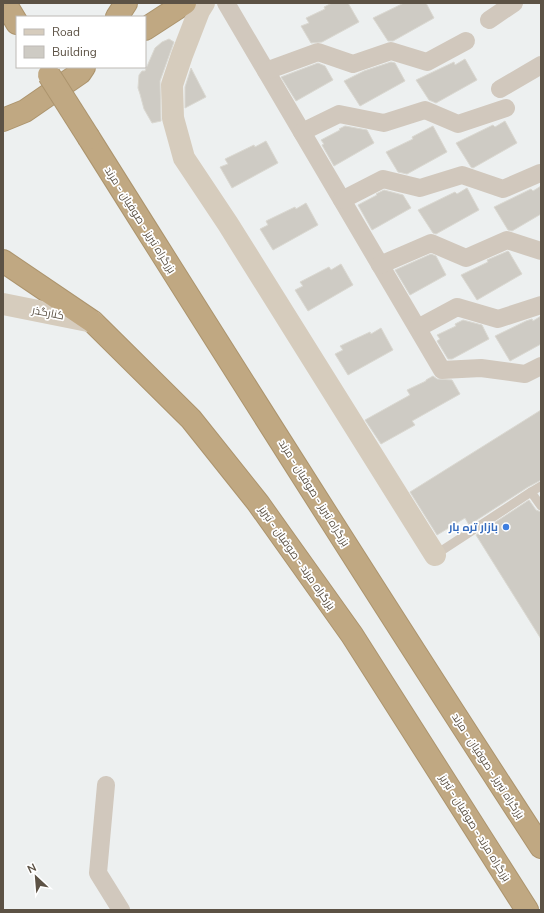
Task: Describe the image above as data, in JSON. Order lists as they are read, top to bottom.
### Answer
{
  "streets": {
    "highway": ["بزرگراه تبریز - صوفیان - مرند", "بزرگراه مرند - صوفیان - تبریز"],
    "street": ["کنارگذر"]
  },
  "crossings": [
    ["کنارگذر", "بزرگراه مرند - صوفیان - تبریز"]
  ],
  "places": ["بازار تره بار"],
  "legend": ["Road", "Building"],
  "north": "top left"
}
